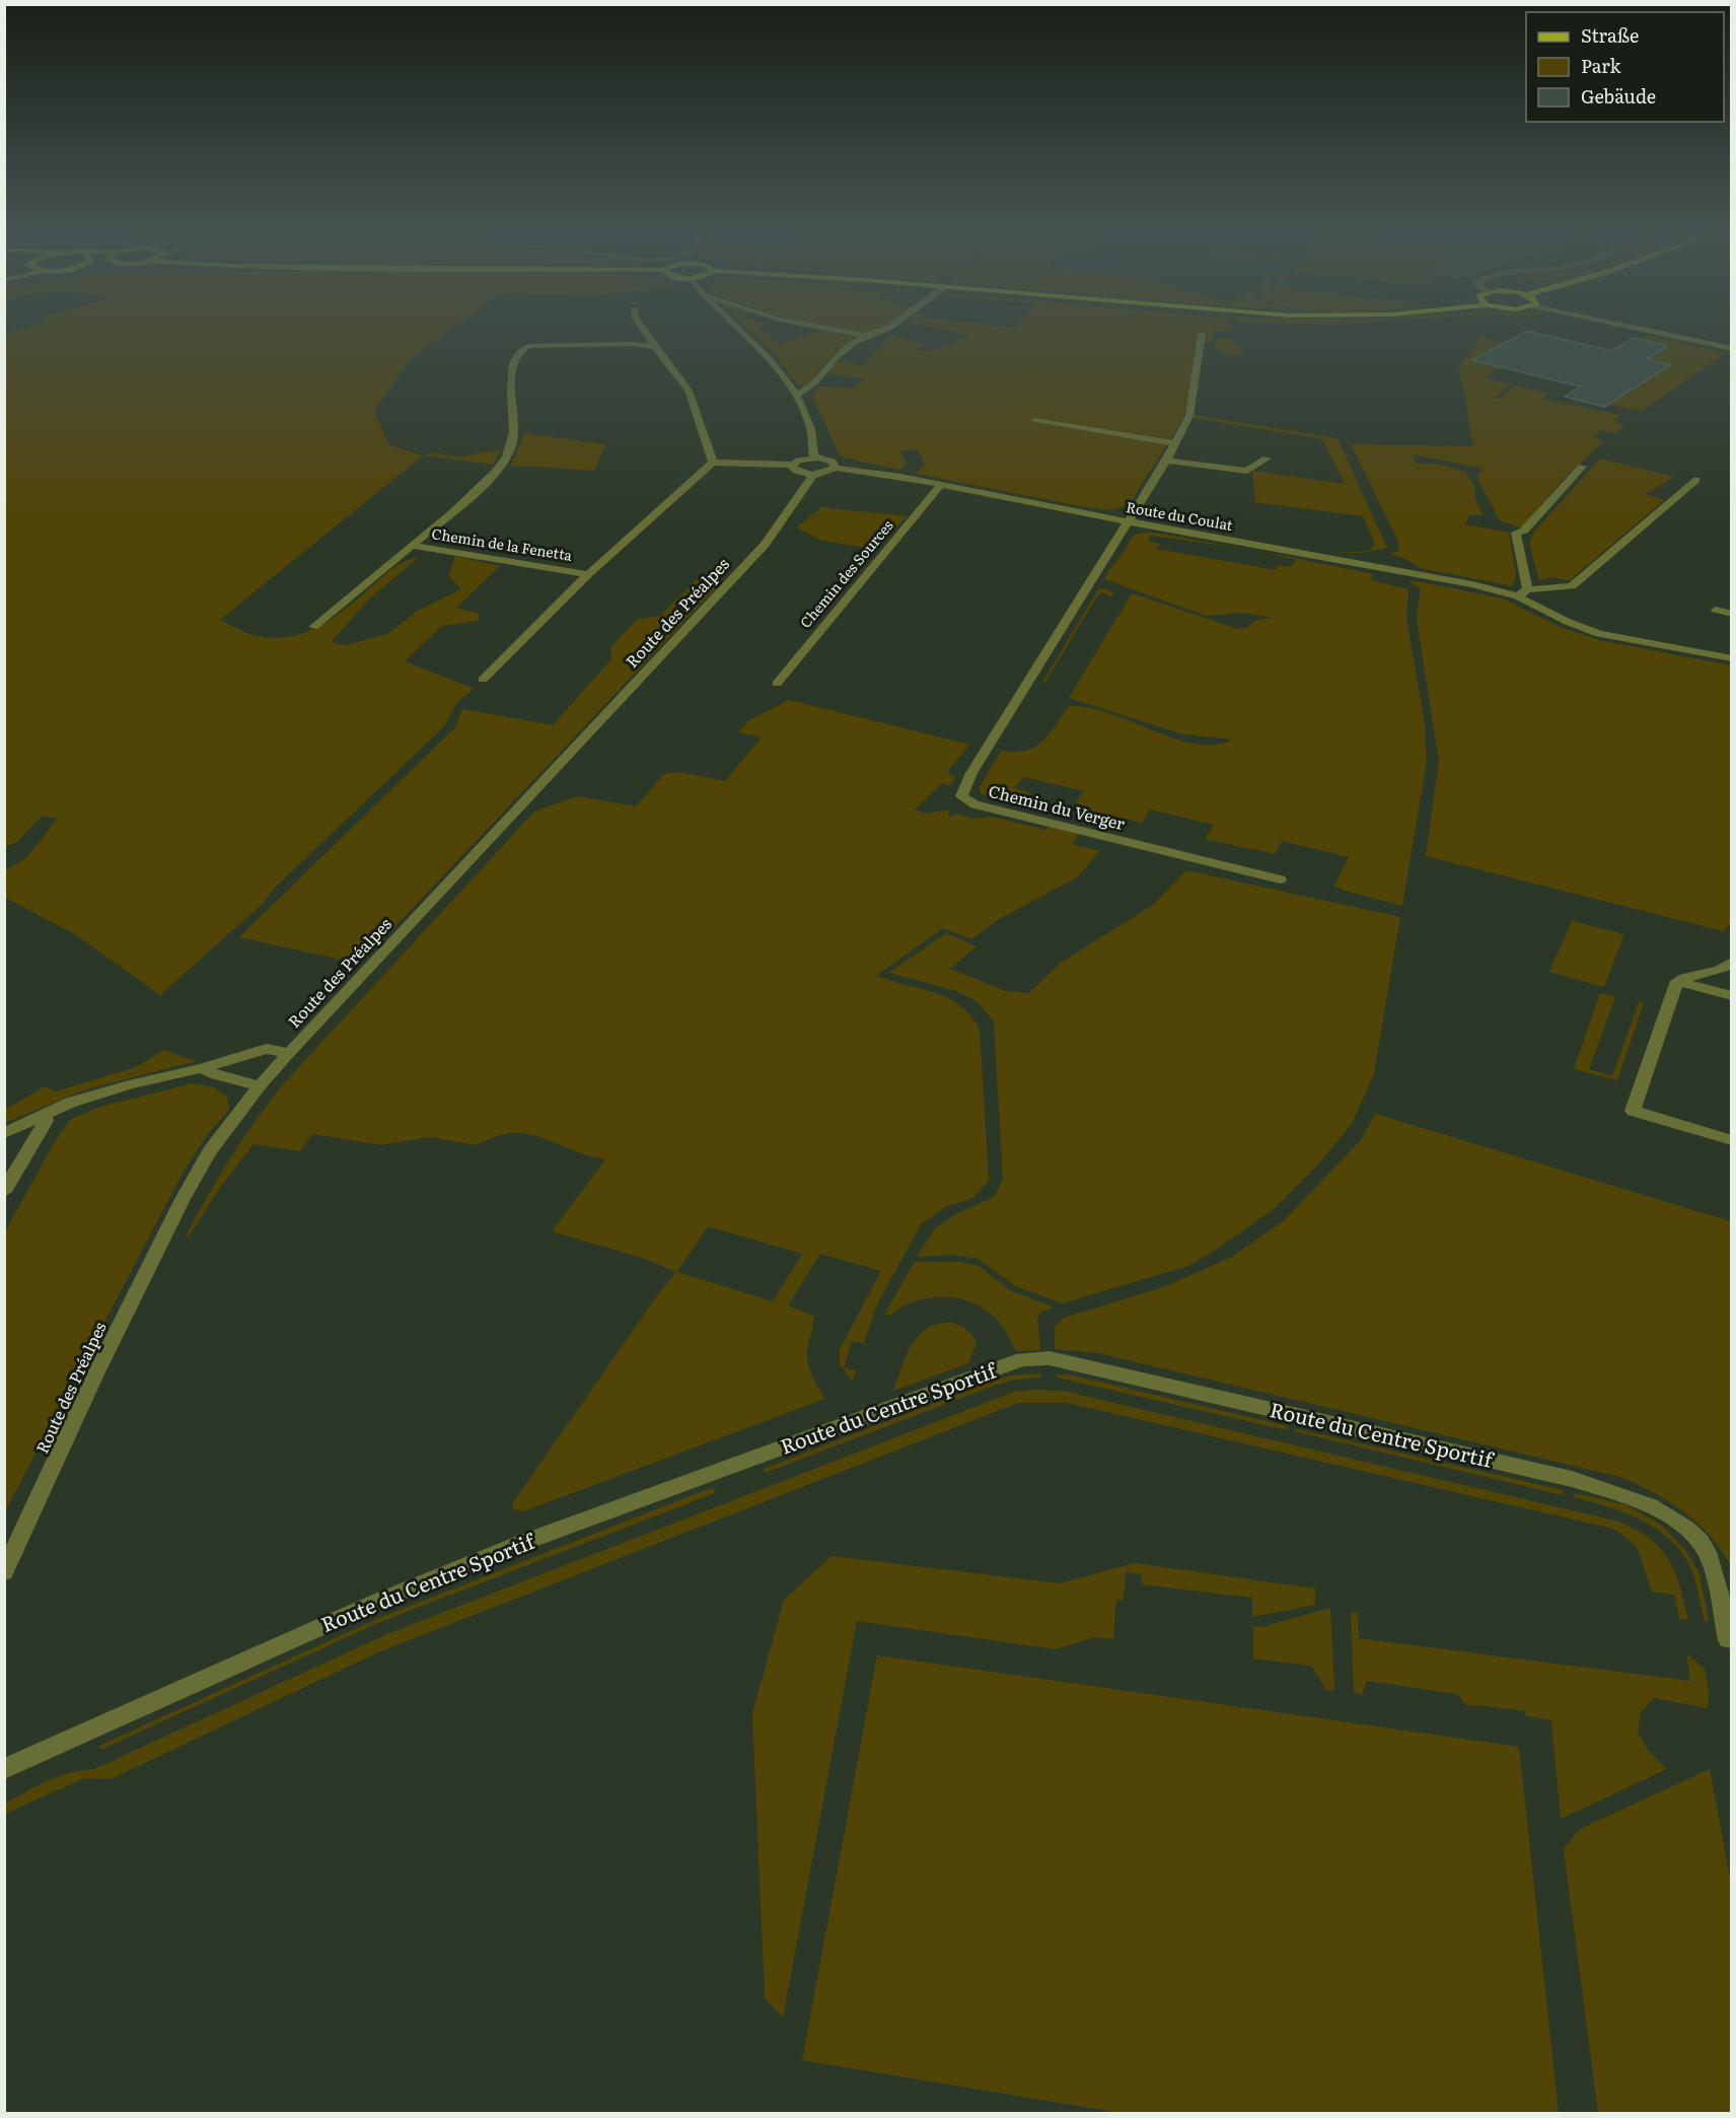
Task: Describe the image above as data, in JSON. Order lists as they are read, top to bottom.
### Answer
{
  "streets": {
    "street": [
      "Route du Coulat",
      "Chemin de la Fenetta",
      "Chemin des Sources",
      "Route des Préalpes",
      "Chemin du Verger",
      "Route du Centre Sportif"
    ]
  },
  "crossings": [
    ["Route du Coulat", "Chemin des Sources"],
    ["Route du Coulat", "Chemin du Verger"]
  ],
  "legend": ["Straße", "Park", "Gebäude"]
}
